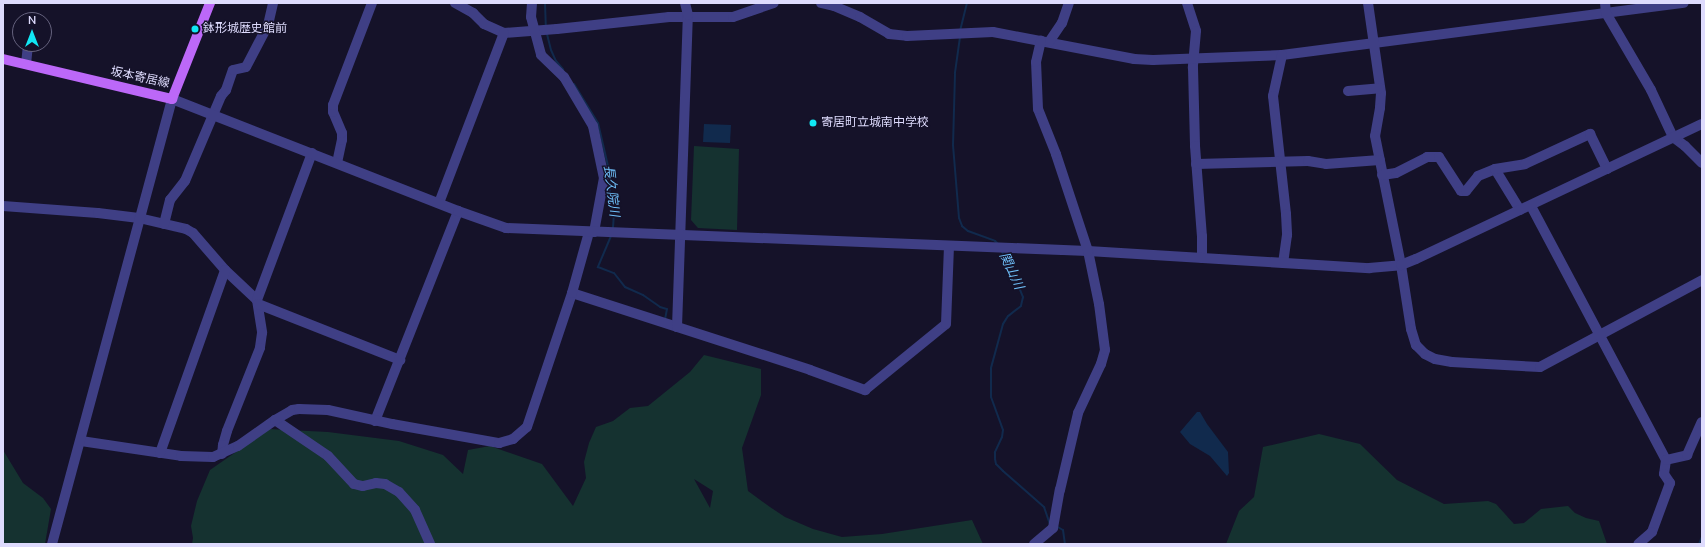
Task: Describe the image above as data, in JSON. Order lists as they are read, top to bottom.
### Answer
{
  "streets": {
    "main road": ["坂本寄居線"]
  },
  "water": ["長久院川", "関山川"],
  "places": ["鉢形城歴史館前", "寄居町立城南中学校"],
  "north": "top"
}
